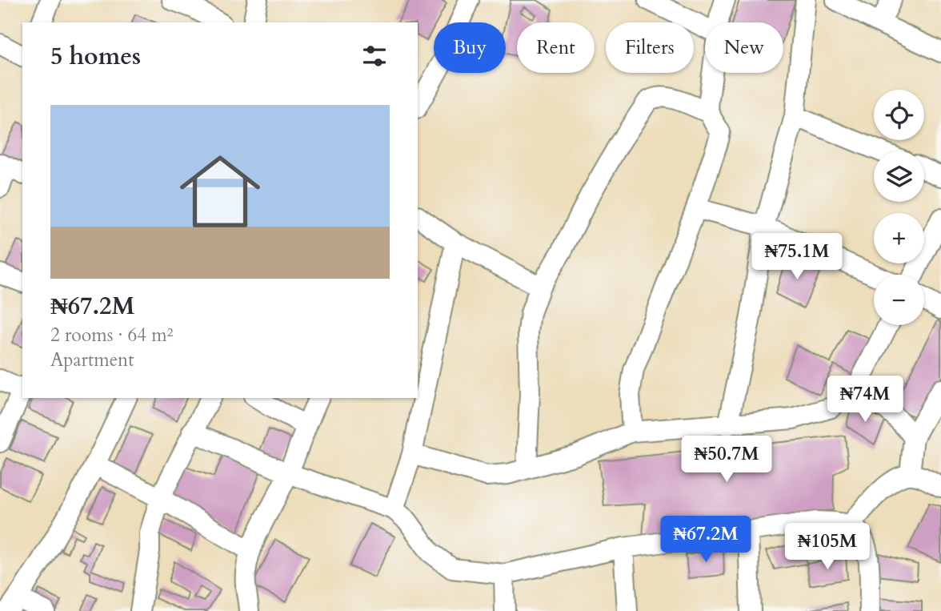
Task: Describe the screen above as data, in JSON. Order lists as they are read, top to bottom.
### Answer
{
  "page": {
    "chip": [
      "Buy",
      "Rent",
      "Filters",
      "New"
    ],
    "heading": "5 homes",
    "map_buttons": ["+", "−"],
    "list": [
      {
        "name": "₦67.2M",
        "note": "2 rooms · 64 m² · Apartment"
      }
    ],
    "price": [
      "₦75.1M",
      "₦74M",
      "₦50.7M",
      "₦67.2M",
      "₦105M"
    ]
  }
}
